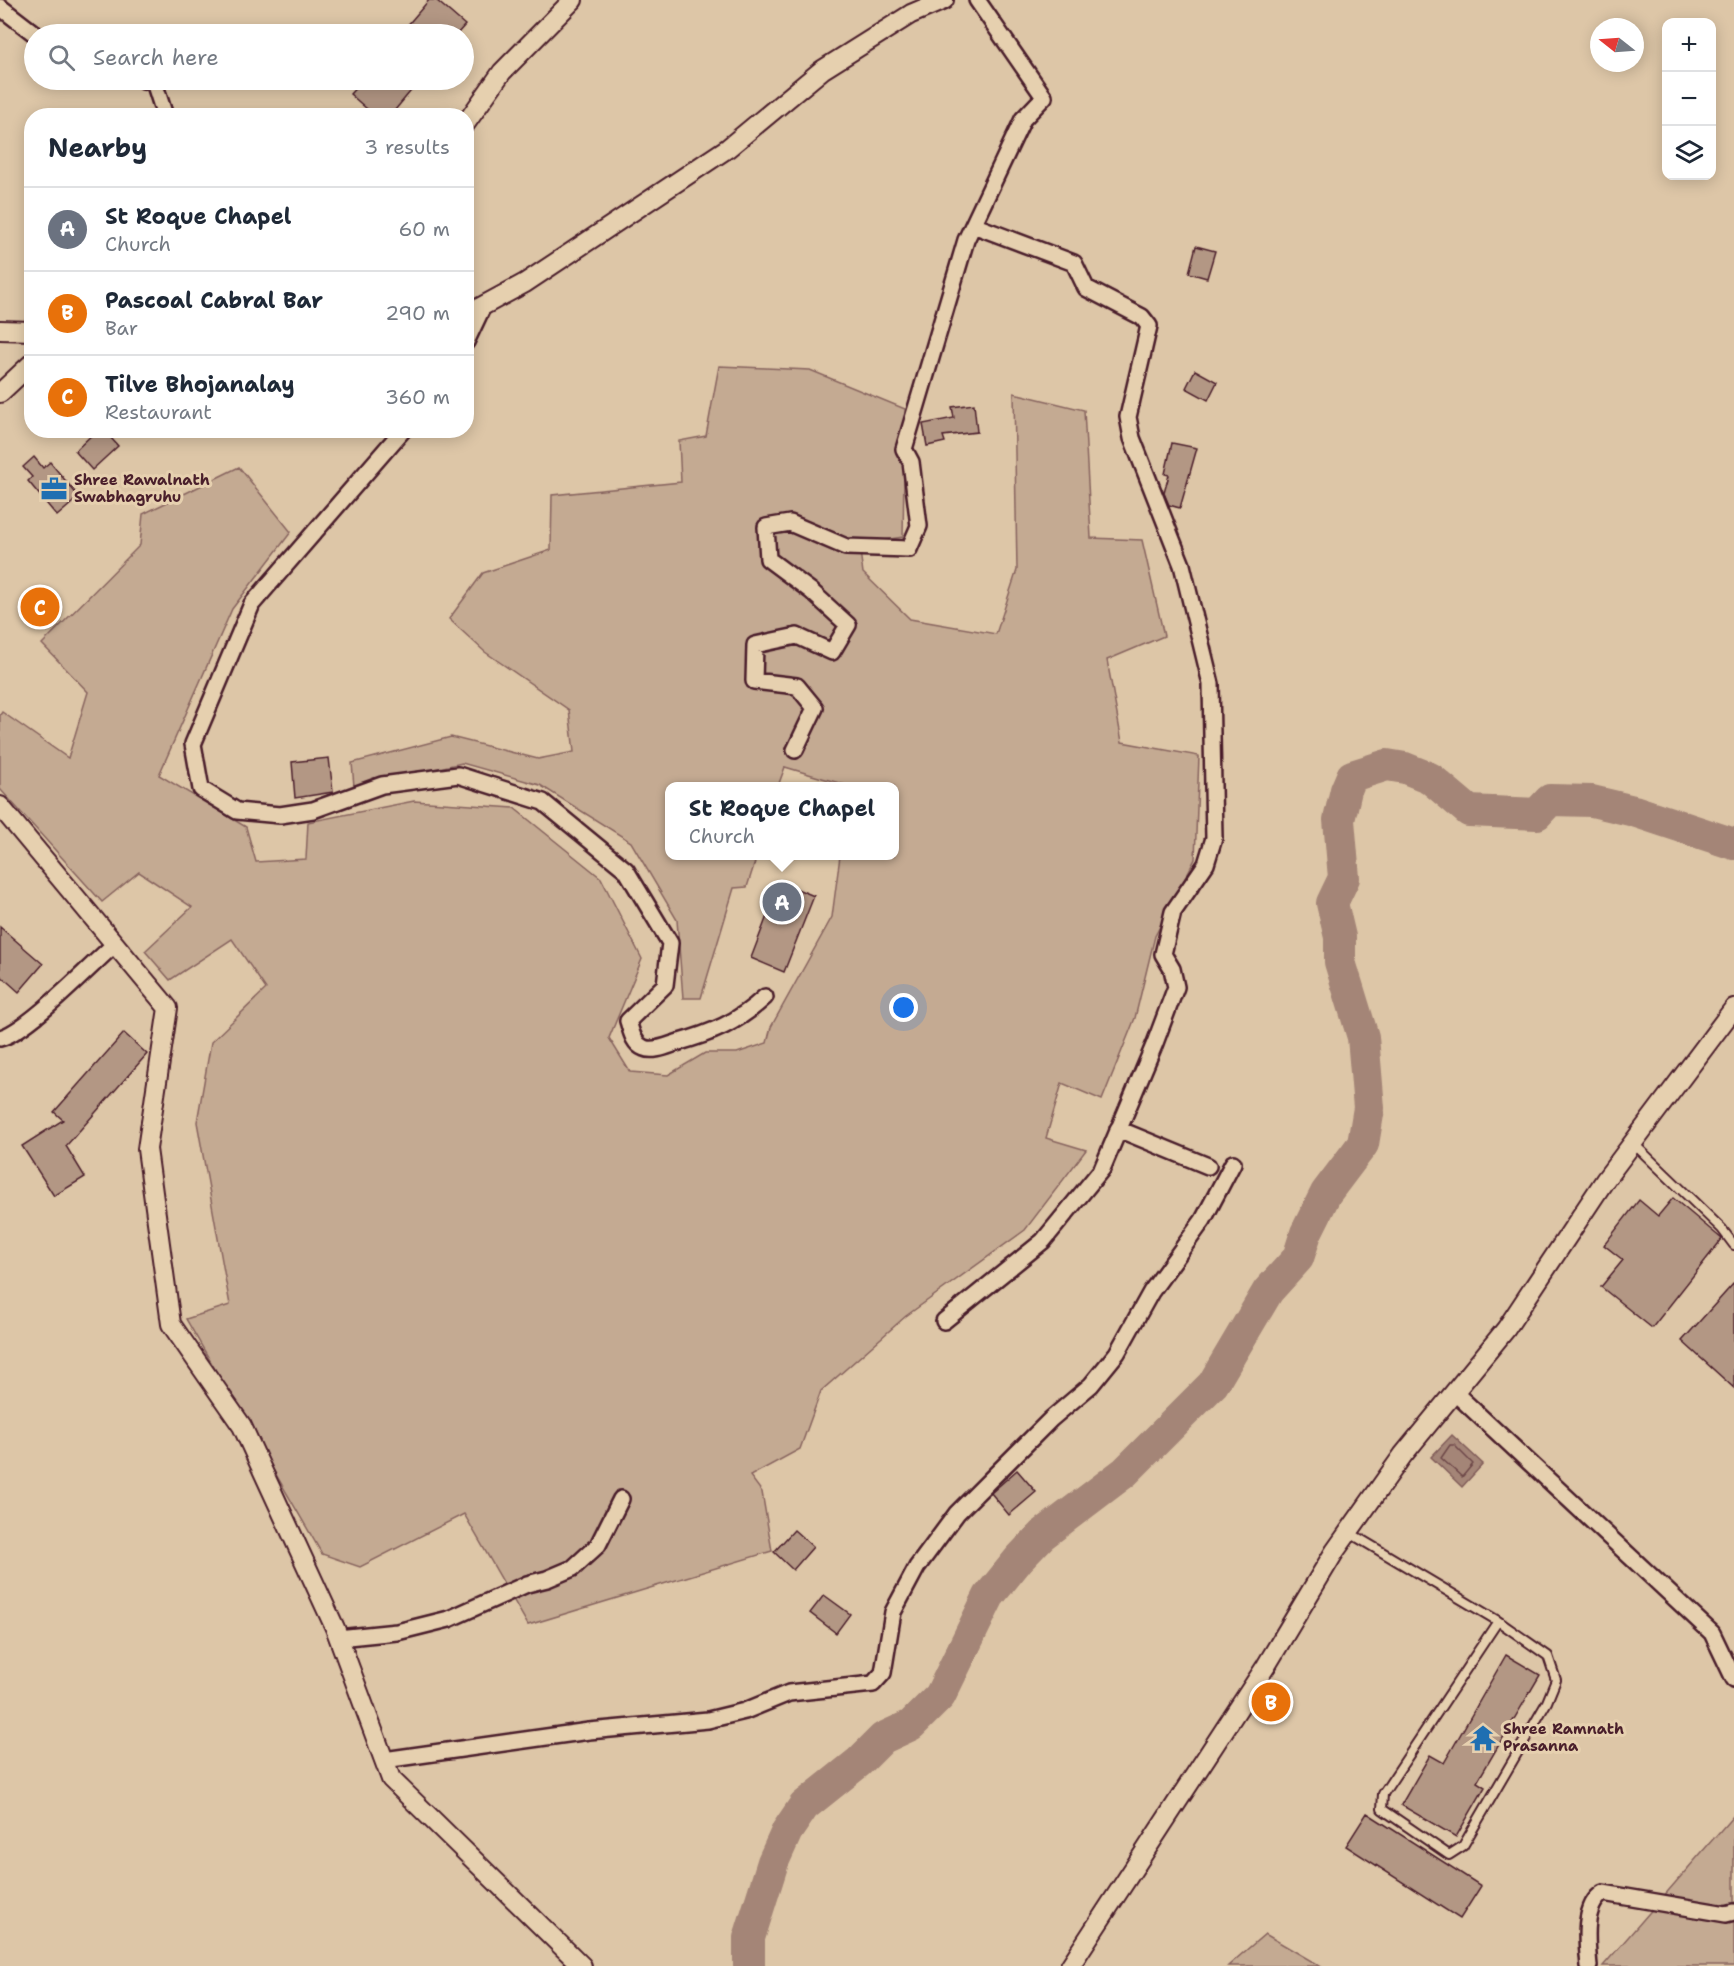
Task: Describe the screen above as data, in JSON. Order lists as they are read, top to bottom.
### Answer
{
  "places": {
    "office": ["Shree Rawalnath Swabhagruhu"],
    "temple": ["Shree Ramnath Prasanna"]
  },
  "north": "left",
  "page": {
    "map_buttons": ["+", "−"],
    "search": "Search here",
    "heading": ["Nearby", "3 results"],
    "list": [
      {
        "mark": "A",
        "name": "St Roque Chapel",
        "note": "Church",
        "value": "60 m"
      },
      {
        "mark": "B",
        "name": "Pascoal Cabral Bar",
        "note": "Bar",
        "value": "290 m"
      },
      {
        "mark": "C",
        "name": "Tilve Bhojanalay",
        "note": "Restaurant",
        "value": "360 m"
      }
    ],
    "pins": ["C", "A", "B"],
    "popup": ["St Roque Chapel", "Church"]
  }
}
